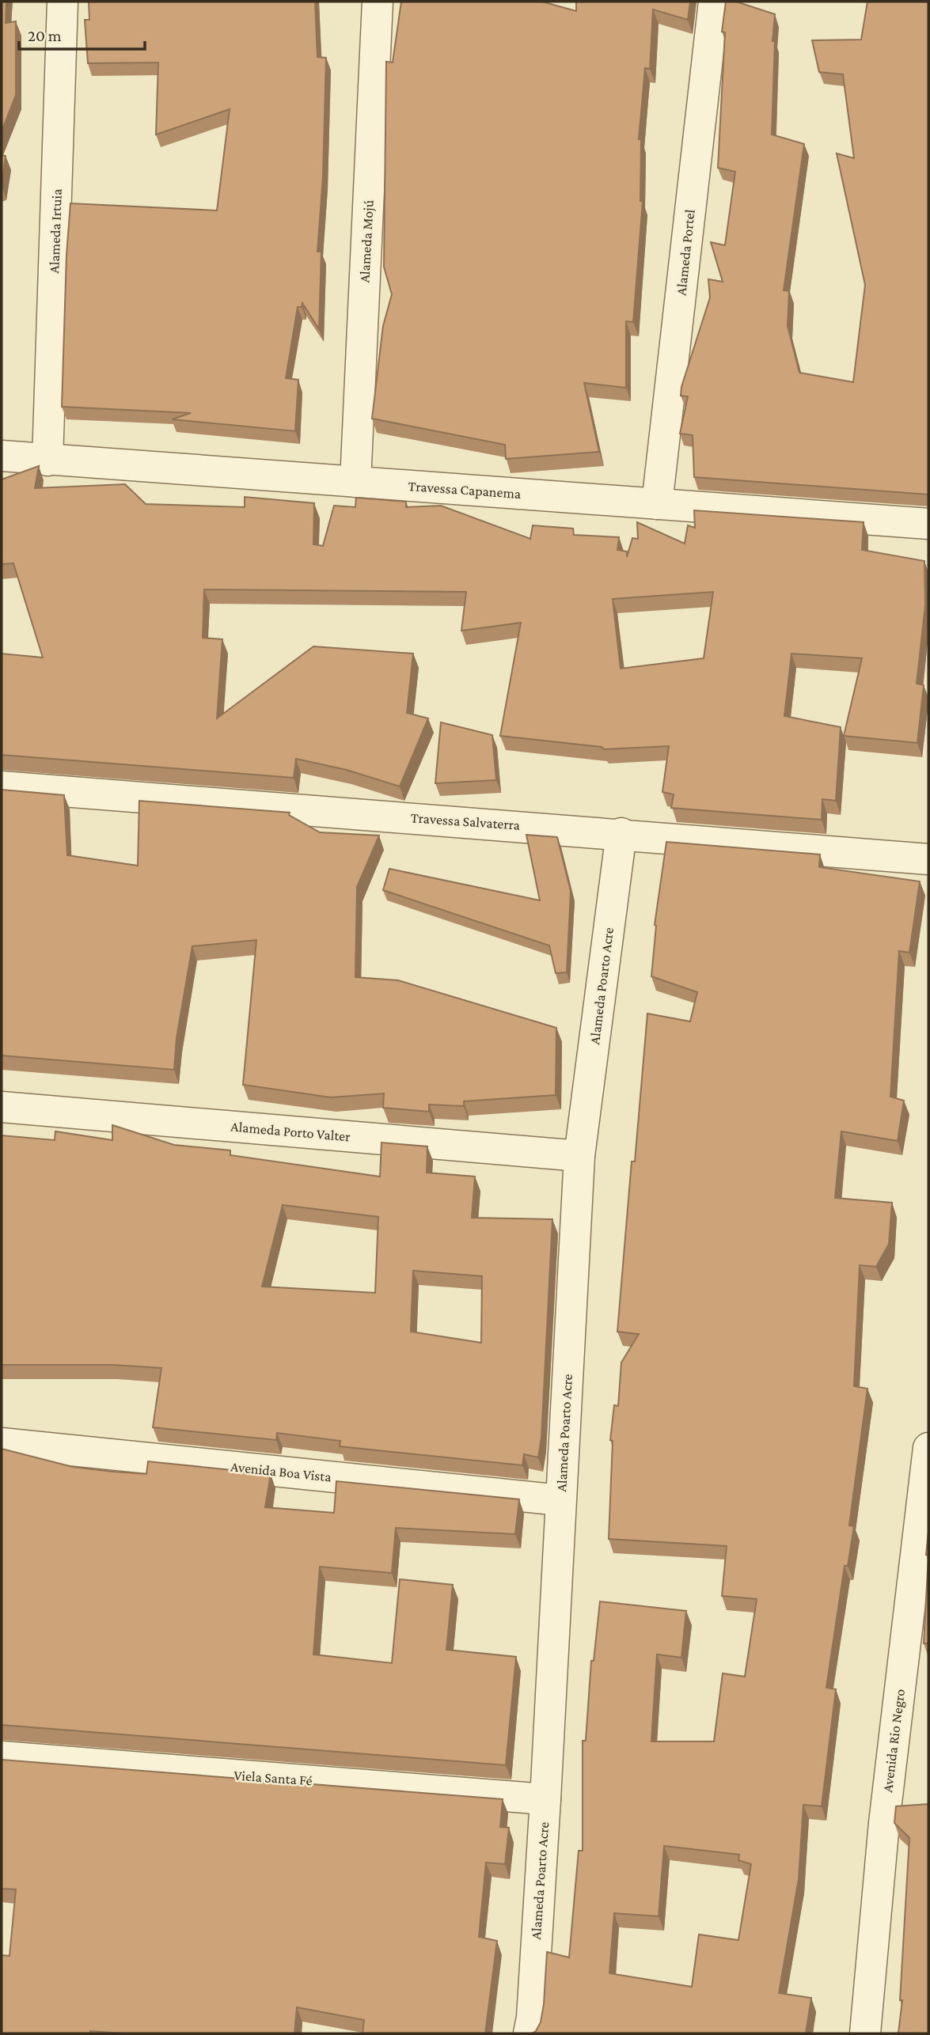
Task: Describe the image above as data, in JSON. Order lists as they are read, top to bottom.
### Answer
{
  "streets": {
    "street": [
      "Alameda Irtuia",
      "Alameda Mojú",
      "Alameda Portel",
      "Travessa Capanema",
      "Travessa Salvaterra",
      "Alameda Poarto Acre",
      "Alameda Porto Valter",
      "Avenida Boa Vista",
      "Avenida Rio Negro",
      "Viela Santa Fé"
    ]
  },
  "crossings": [
    ["Alameda Irtuia", "Travessa Capanema"],
    ["Alameda Mojú", "Travessa Capanema"],
    ["Alameda Portel", "Travessa Capanema"],
    ["Travessa Salvaterra", "Alameda Poarto Acre"],
    ["Alameda Poarto Acre", "Alameda Porto Valter"],
    ["Alameda Poarto Acre", "Avenida Boa Vista"],
    ["Alameda Poarto Acre", "Viela Santa Fé"]
  ],
  "scale_bar": "20 m"
}
